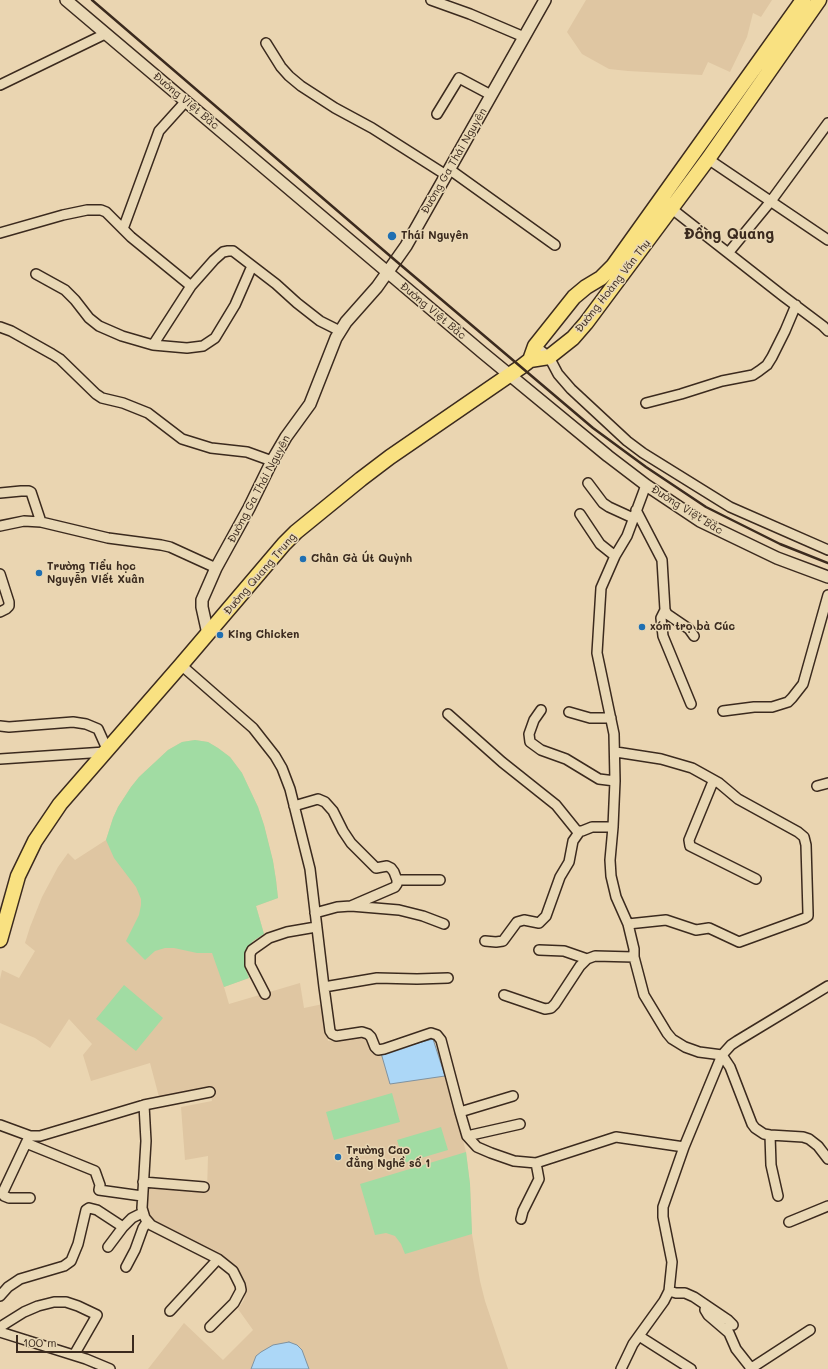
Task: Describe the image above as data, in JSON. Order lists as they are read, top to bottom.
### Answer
{
  "streets": {
    "main road": ["Đường Hoàng Văn Thụ", "Đường Quang Trung"],
    "street": ["Đường Việt Bắc", "Đường Ga Thái Nguyên"]
  },
  "crossings": [
    ["Đường Việt Bắc", "Đường Ga Thái Nguyên"],
    ["Đường Việt Bắc", "Đường Quang Trung"],
    ["Đường Ga Thái Nguyên", "Đường Quang Trung"],
    ["Đường Hoàng Văn Thụ", "Đường Quang Trung"]
  ],
  "districts": ["Đồng Quang"],
  "places": [
    "Thái Nguyên",
    "Chân Gà Út Quỳnh",
    "Trường Tiểu học Nguyễn Viết Xuân",
    "xóm trọ bà Cúc",
    "King Chicken",
    "Trường Cao đẳng Nghề số 1"
  ],
  "scale_bar": "100 m"
}
